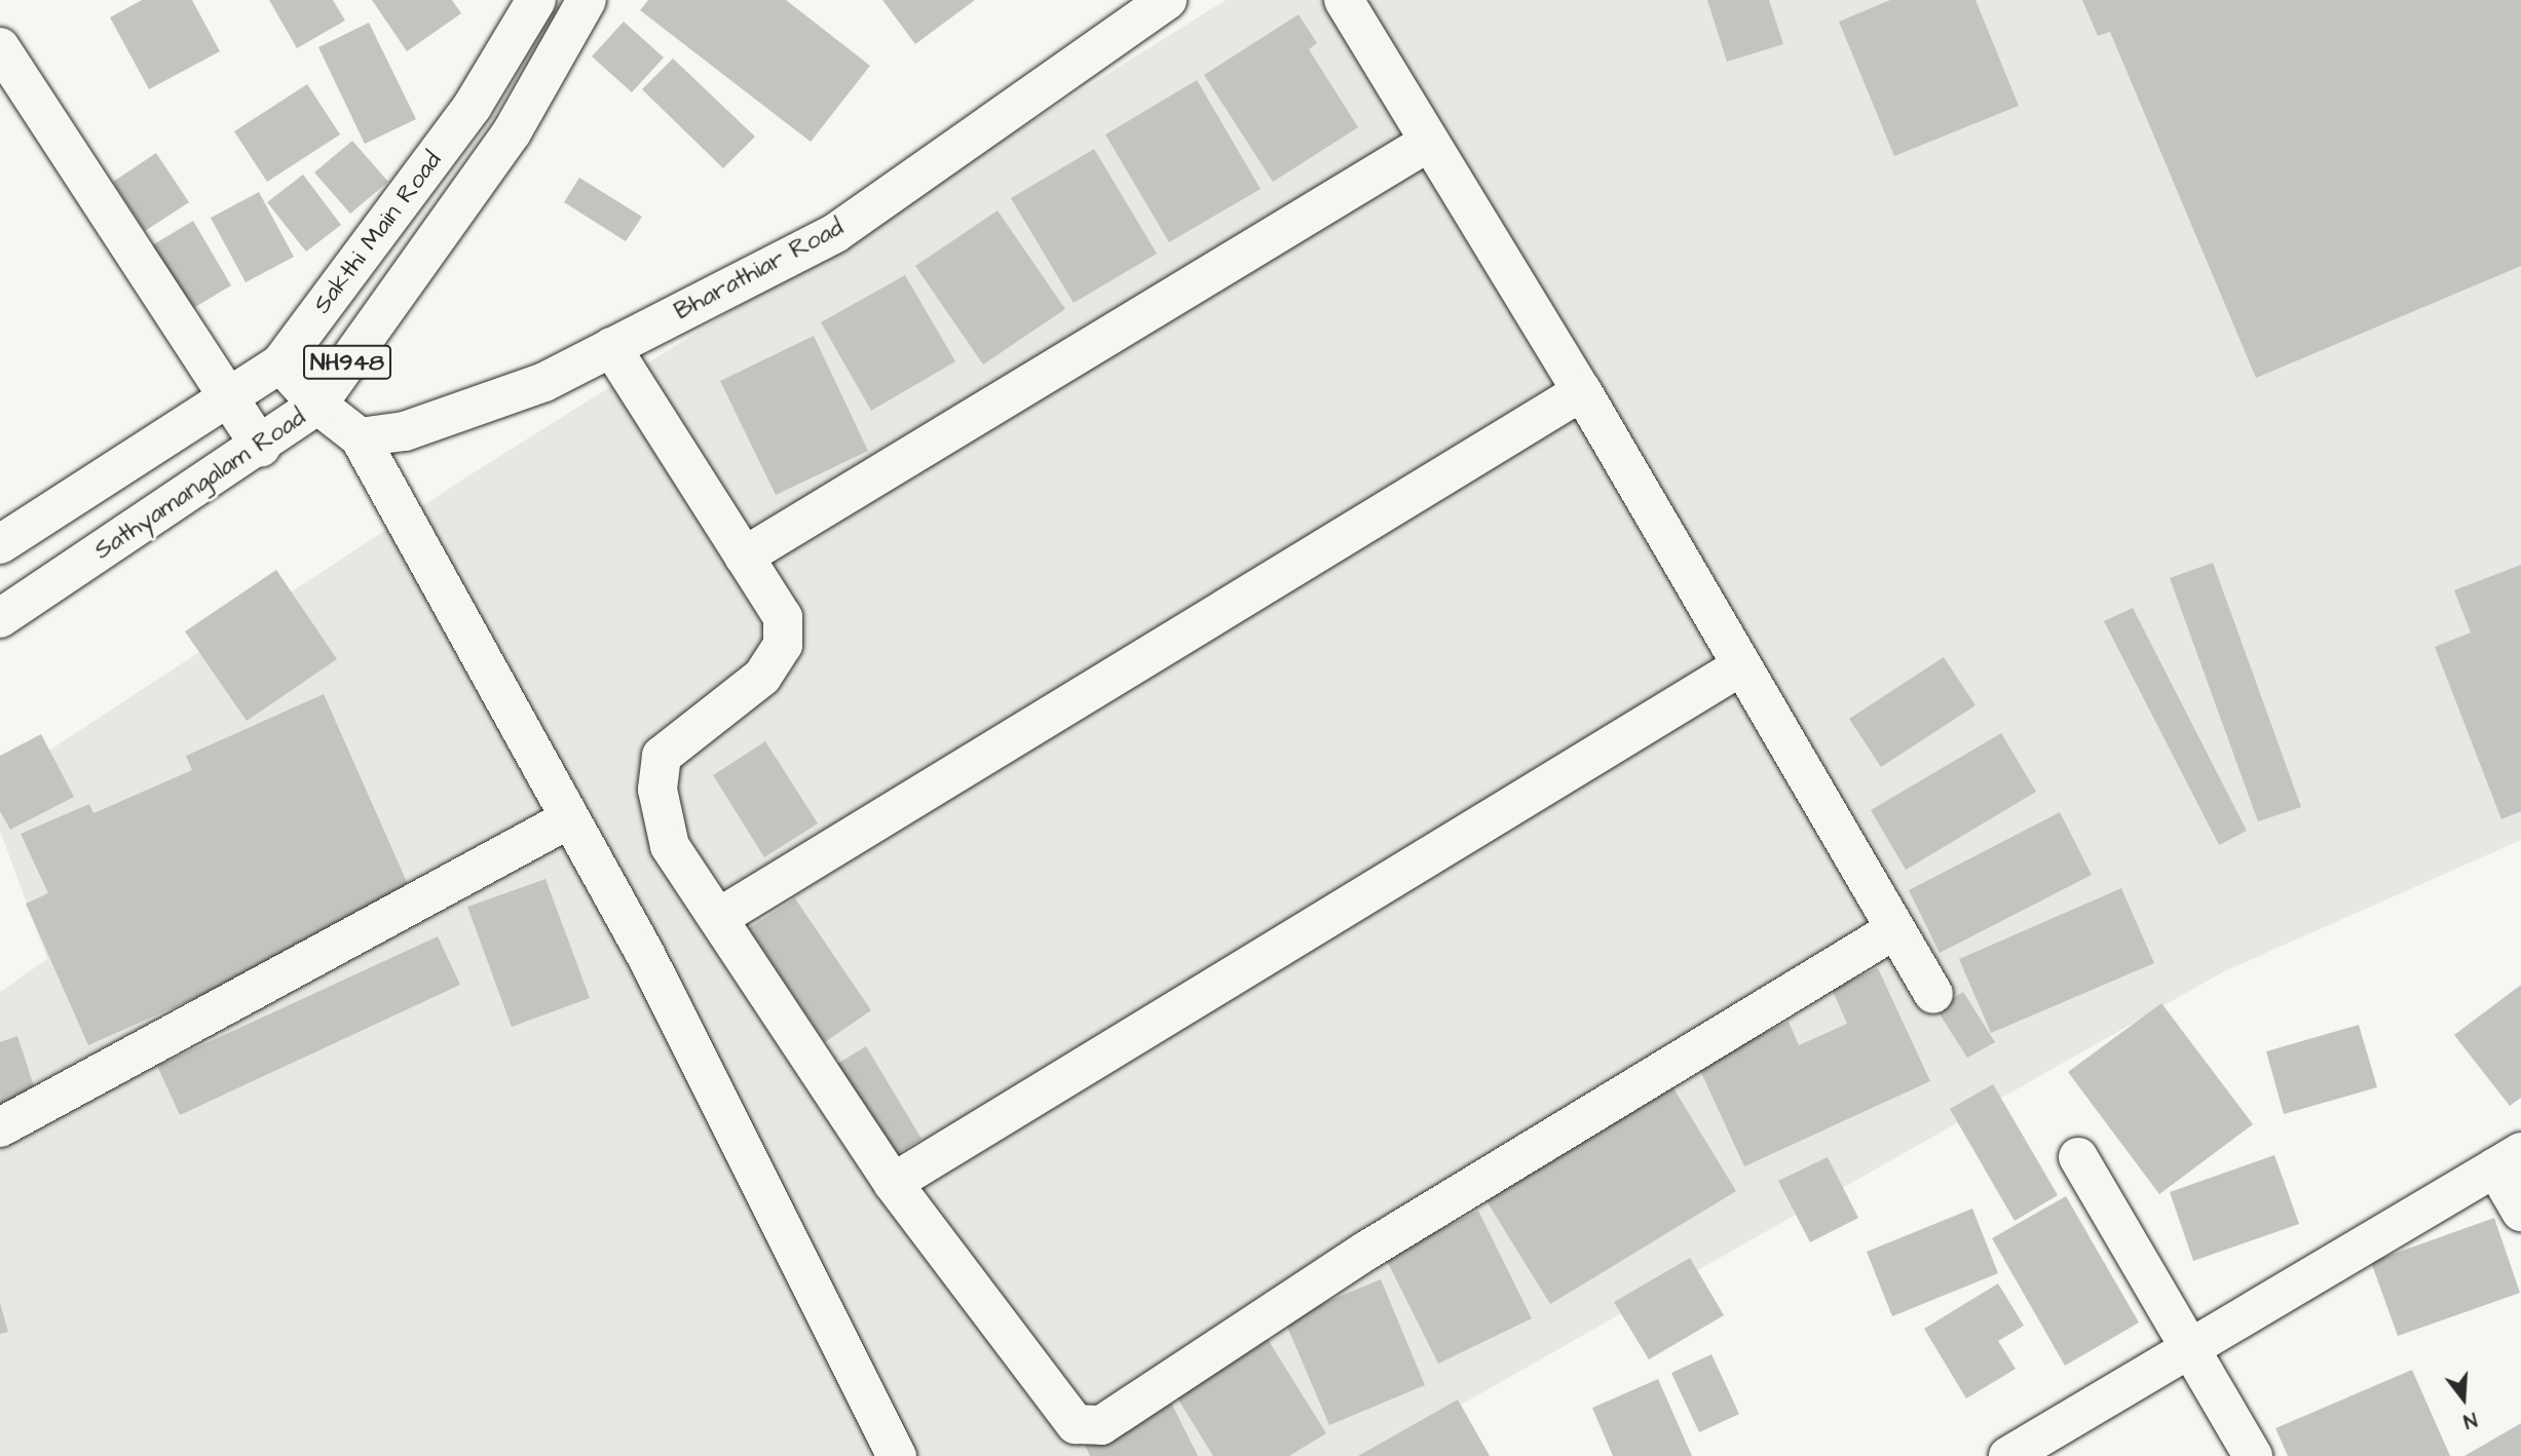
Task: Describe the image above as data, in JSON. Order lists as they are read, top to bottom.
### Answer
{
  "streets": {
    "main road": [
      "Sakthi Main Road",
      "Bharathiar Road",
      "NH948",
      "Sathyamangalam Road"
    ]
  },
  "north": "bottom"
}
